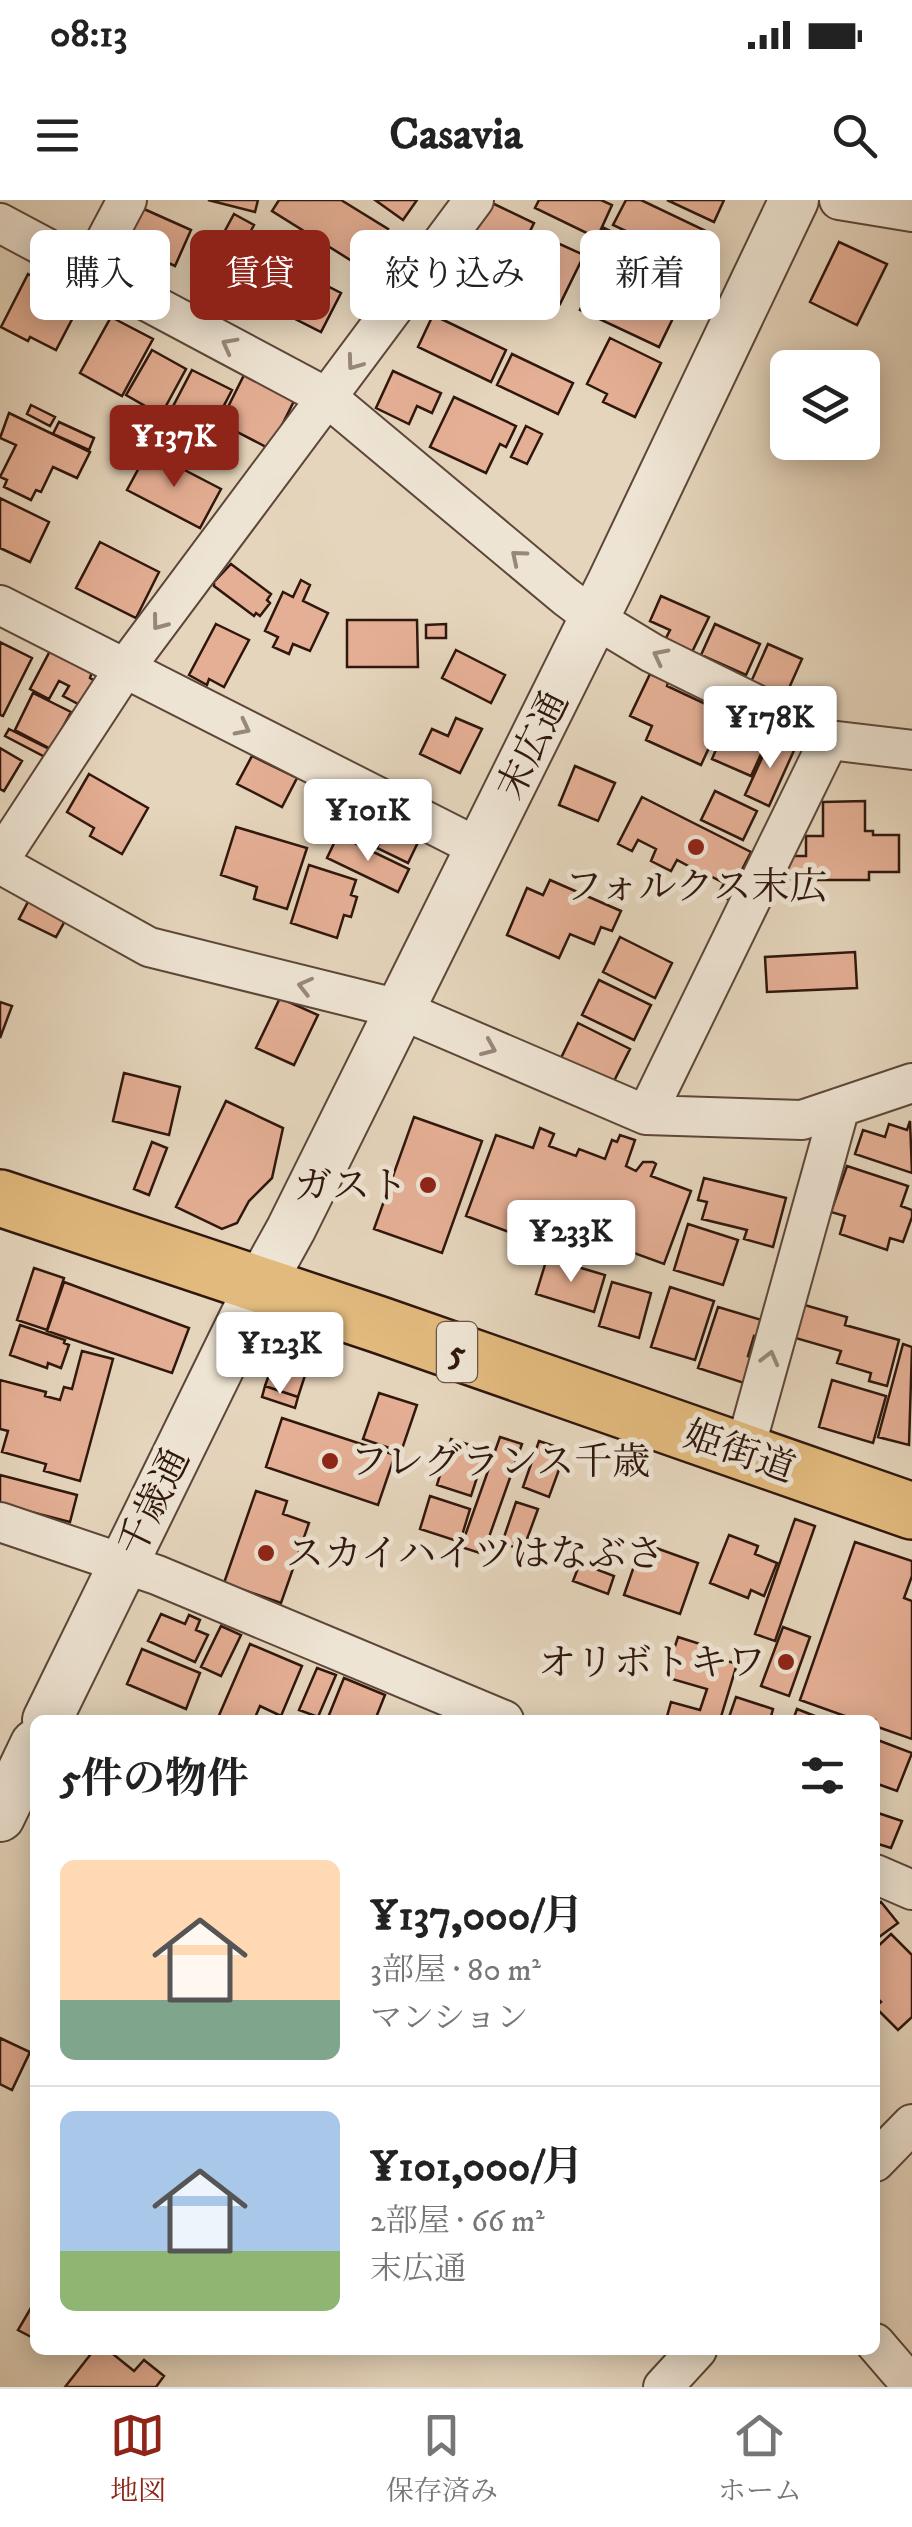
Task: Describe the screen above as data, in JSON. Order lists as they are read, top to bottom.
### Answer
{
  "streets": {
    "main road": ["5", "姫街道"],
    "street": ["末広通", "千歳通"]
  },
  "crossings": [
    ["末広通", "姫街道"],
    ["末広通", "千歳通"],
    ["姫街道", "千歳通"]
  ],
  "places": [
    "フォルクス末広",
    "ガスト",
    "フレグランス千歳",
    "スカイハイツはなぶさ",
    "オリボトキワ"
  ],
  "page": {
    "status": "08:13",
    "header": "Casavia",
    "chip": [
      "購入",
      "賃貸",
      "絞り込み",
      "新着"
    ],
    "price": [
      "¥137K",
      "¥178K",
      "¥101K",
      "¥233K",
      "¥123K"
    ],
    "heading": "5件の物件",
    "list": [
      {
        "name": "¥137,000/月",
        "note": "3部屋 · 80 m² · マンション"
      },
      {
        "name": "¥101,000/月",
        "note": "2部屋 · 66 m² · 末広通"
      }
    ],
    "tabs": ["地図", "保存済み", "ホーム"]
  }
}
